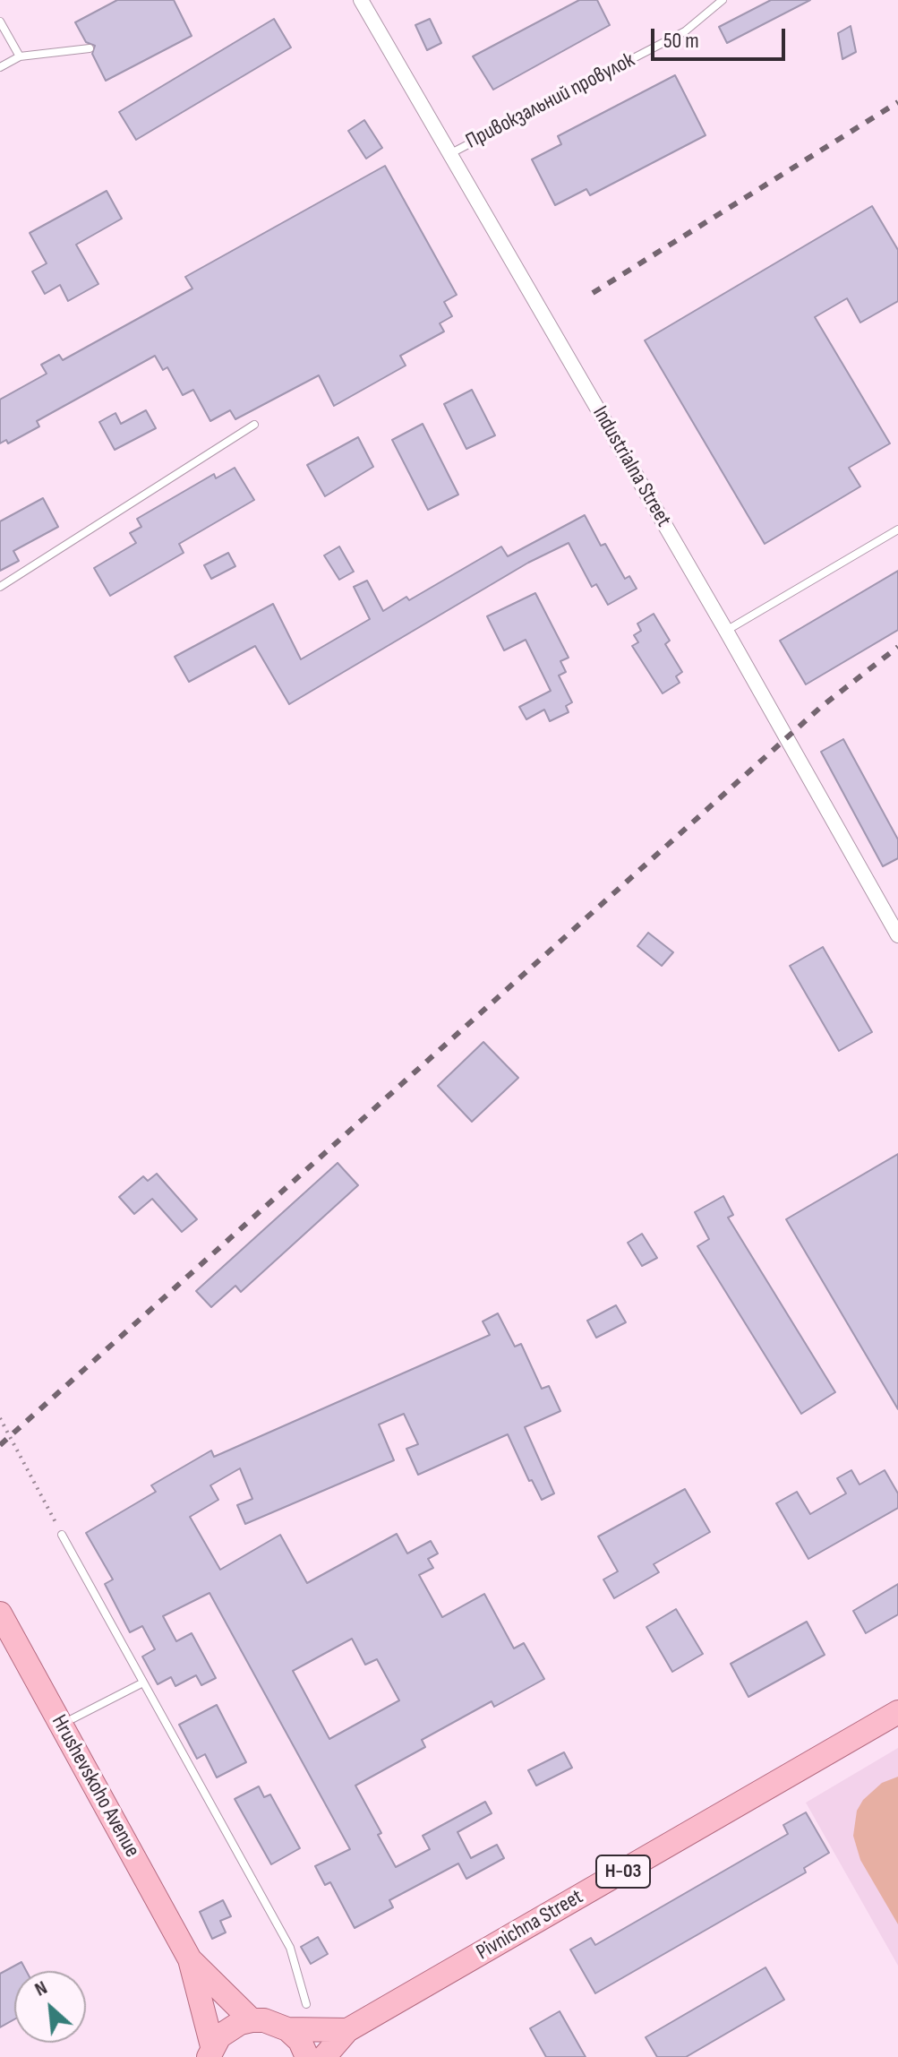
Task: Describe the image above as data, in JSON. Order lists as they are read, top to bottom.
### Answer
{
  "streets": {
    "main road": ["Hrushevskoho Avenue", "Н-03", "Pivnichna Street"],
    "street": ["Industrialna Street"],
    "lane": ["Привокзальний провулок"]
  },
  "crossings": [
    ["Привокзальний провулок", "Industrialna Street"]
  ],
  "scale_bar": "50 m",
  "north": "top left"
}
